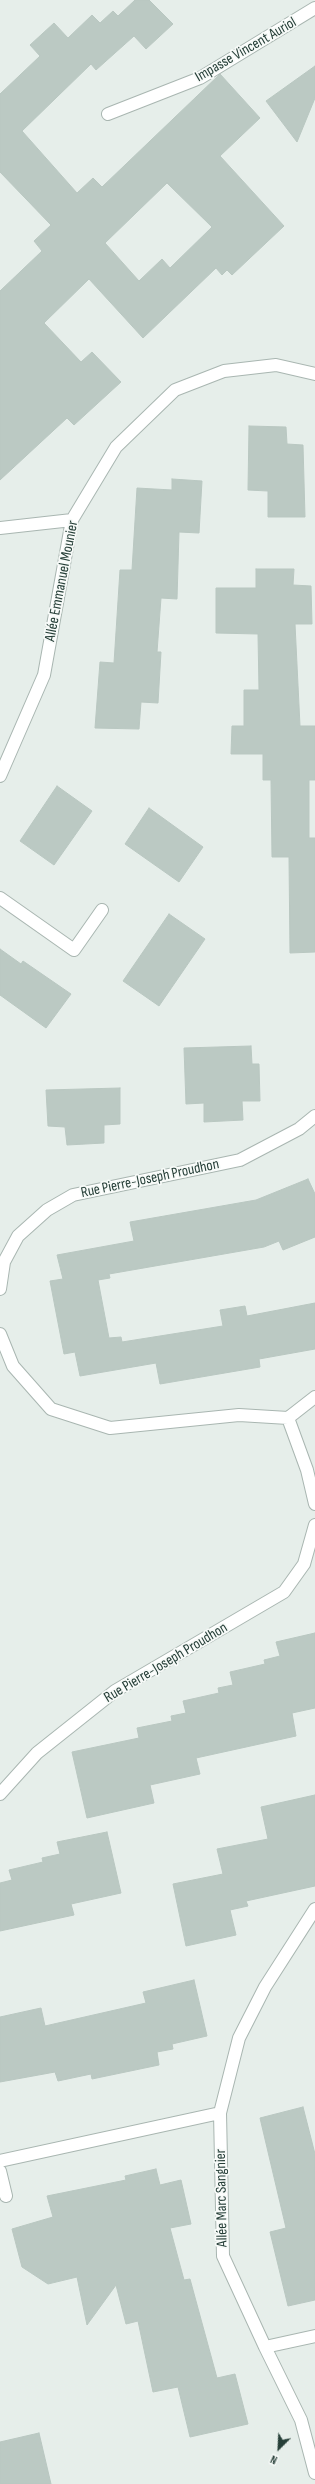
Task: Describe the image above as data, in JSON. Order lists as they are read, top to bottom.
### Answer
{
  "streets": {
    "street": [
      "Impasse Vincent Auriol",
      "Allée Emmanuel Mounier",
      "Rue Pierre-Joseph Proudhon",
      "Allée Marc Sangnier"
    ]
  },
  "north": "bottom left"
}
